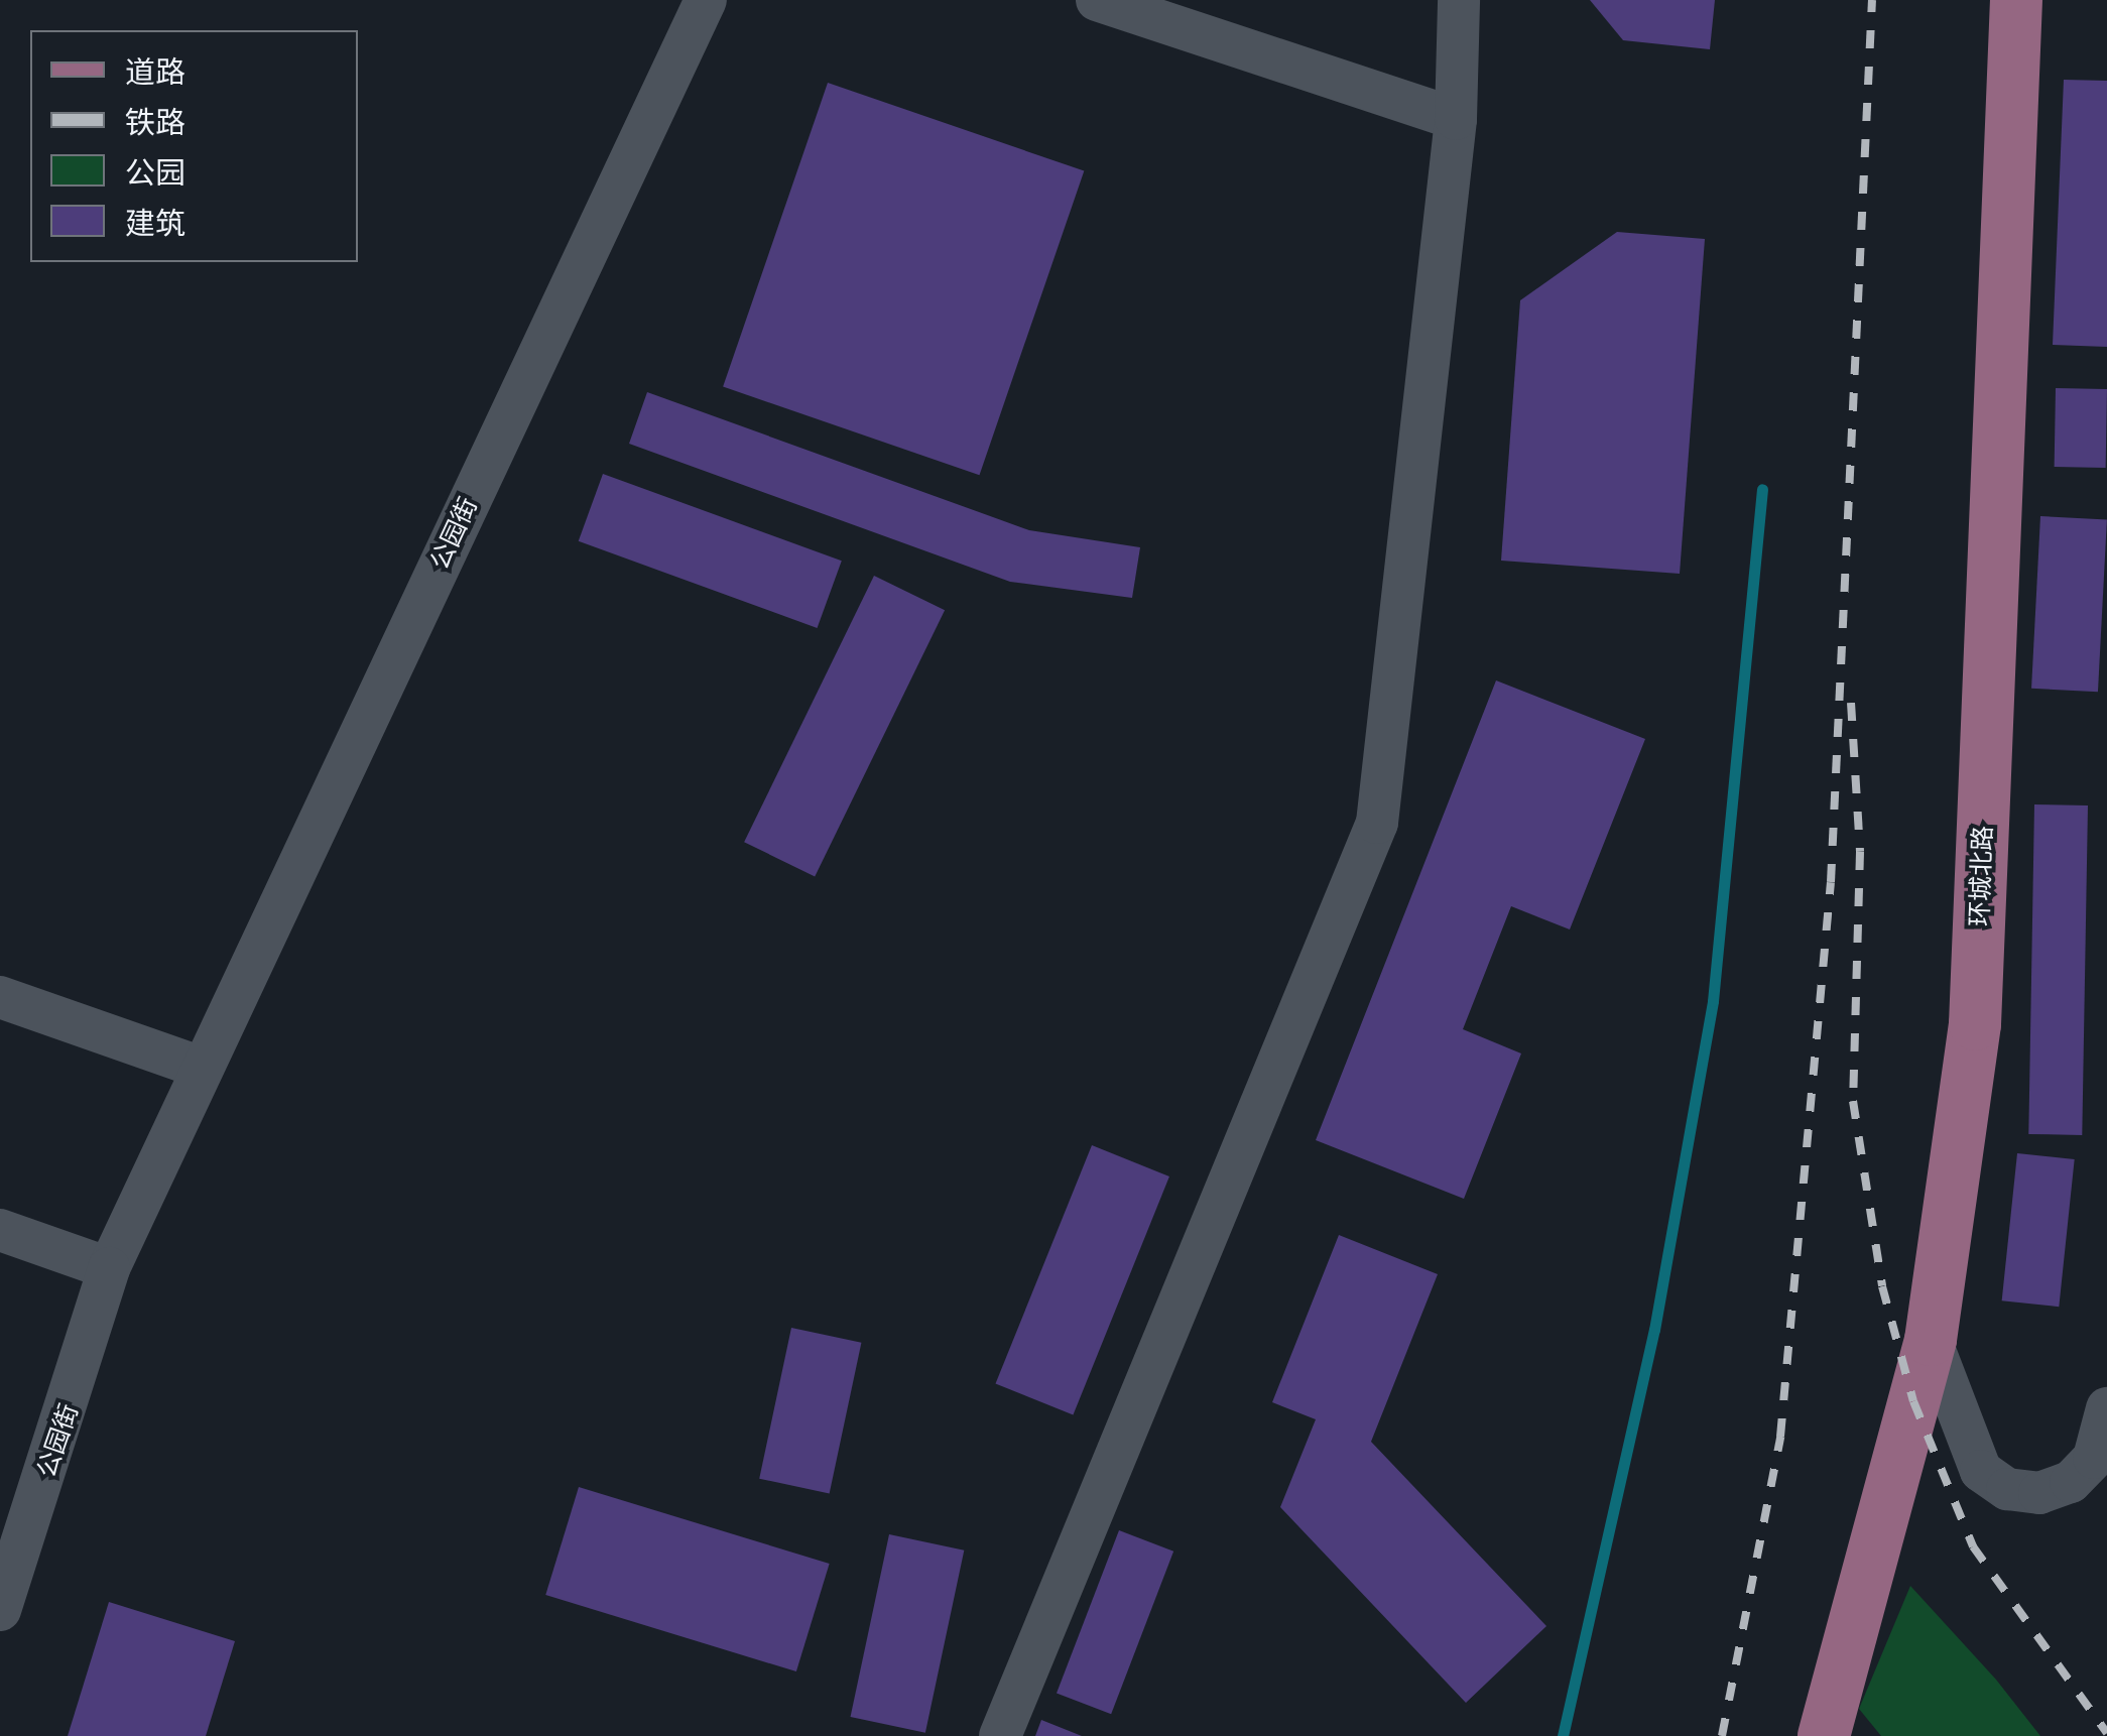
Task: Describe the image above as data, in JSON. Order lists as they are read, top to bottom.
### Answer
{
  "streets": {
    "main road": ["环城北路"],
    "street": ["公园街"]
  },
  "legend": [
    "道路",
    "铁路",
    "公园",
    "建筑"
  ]
}
